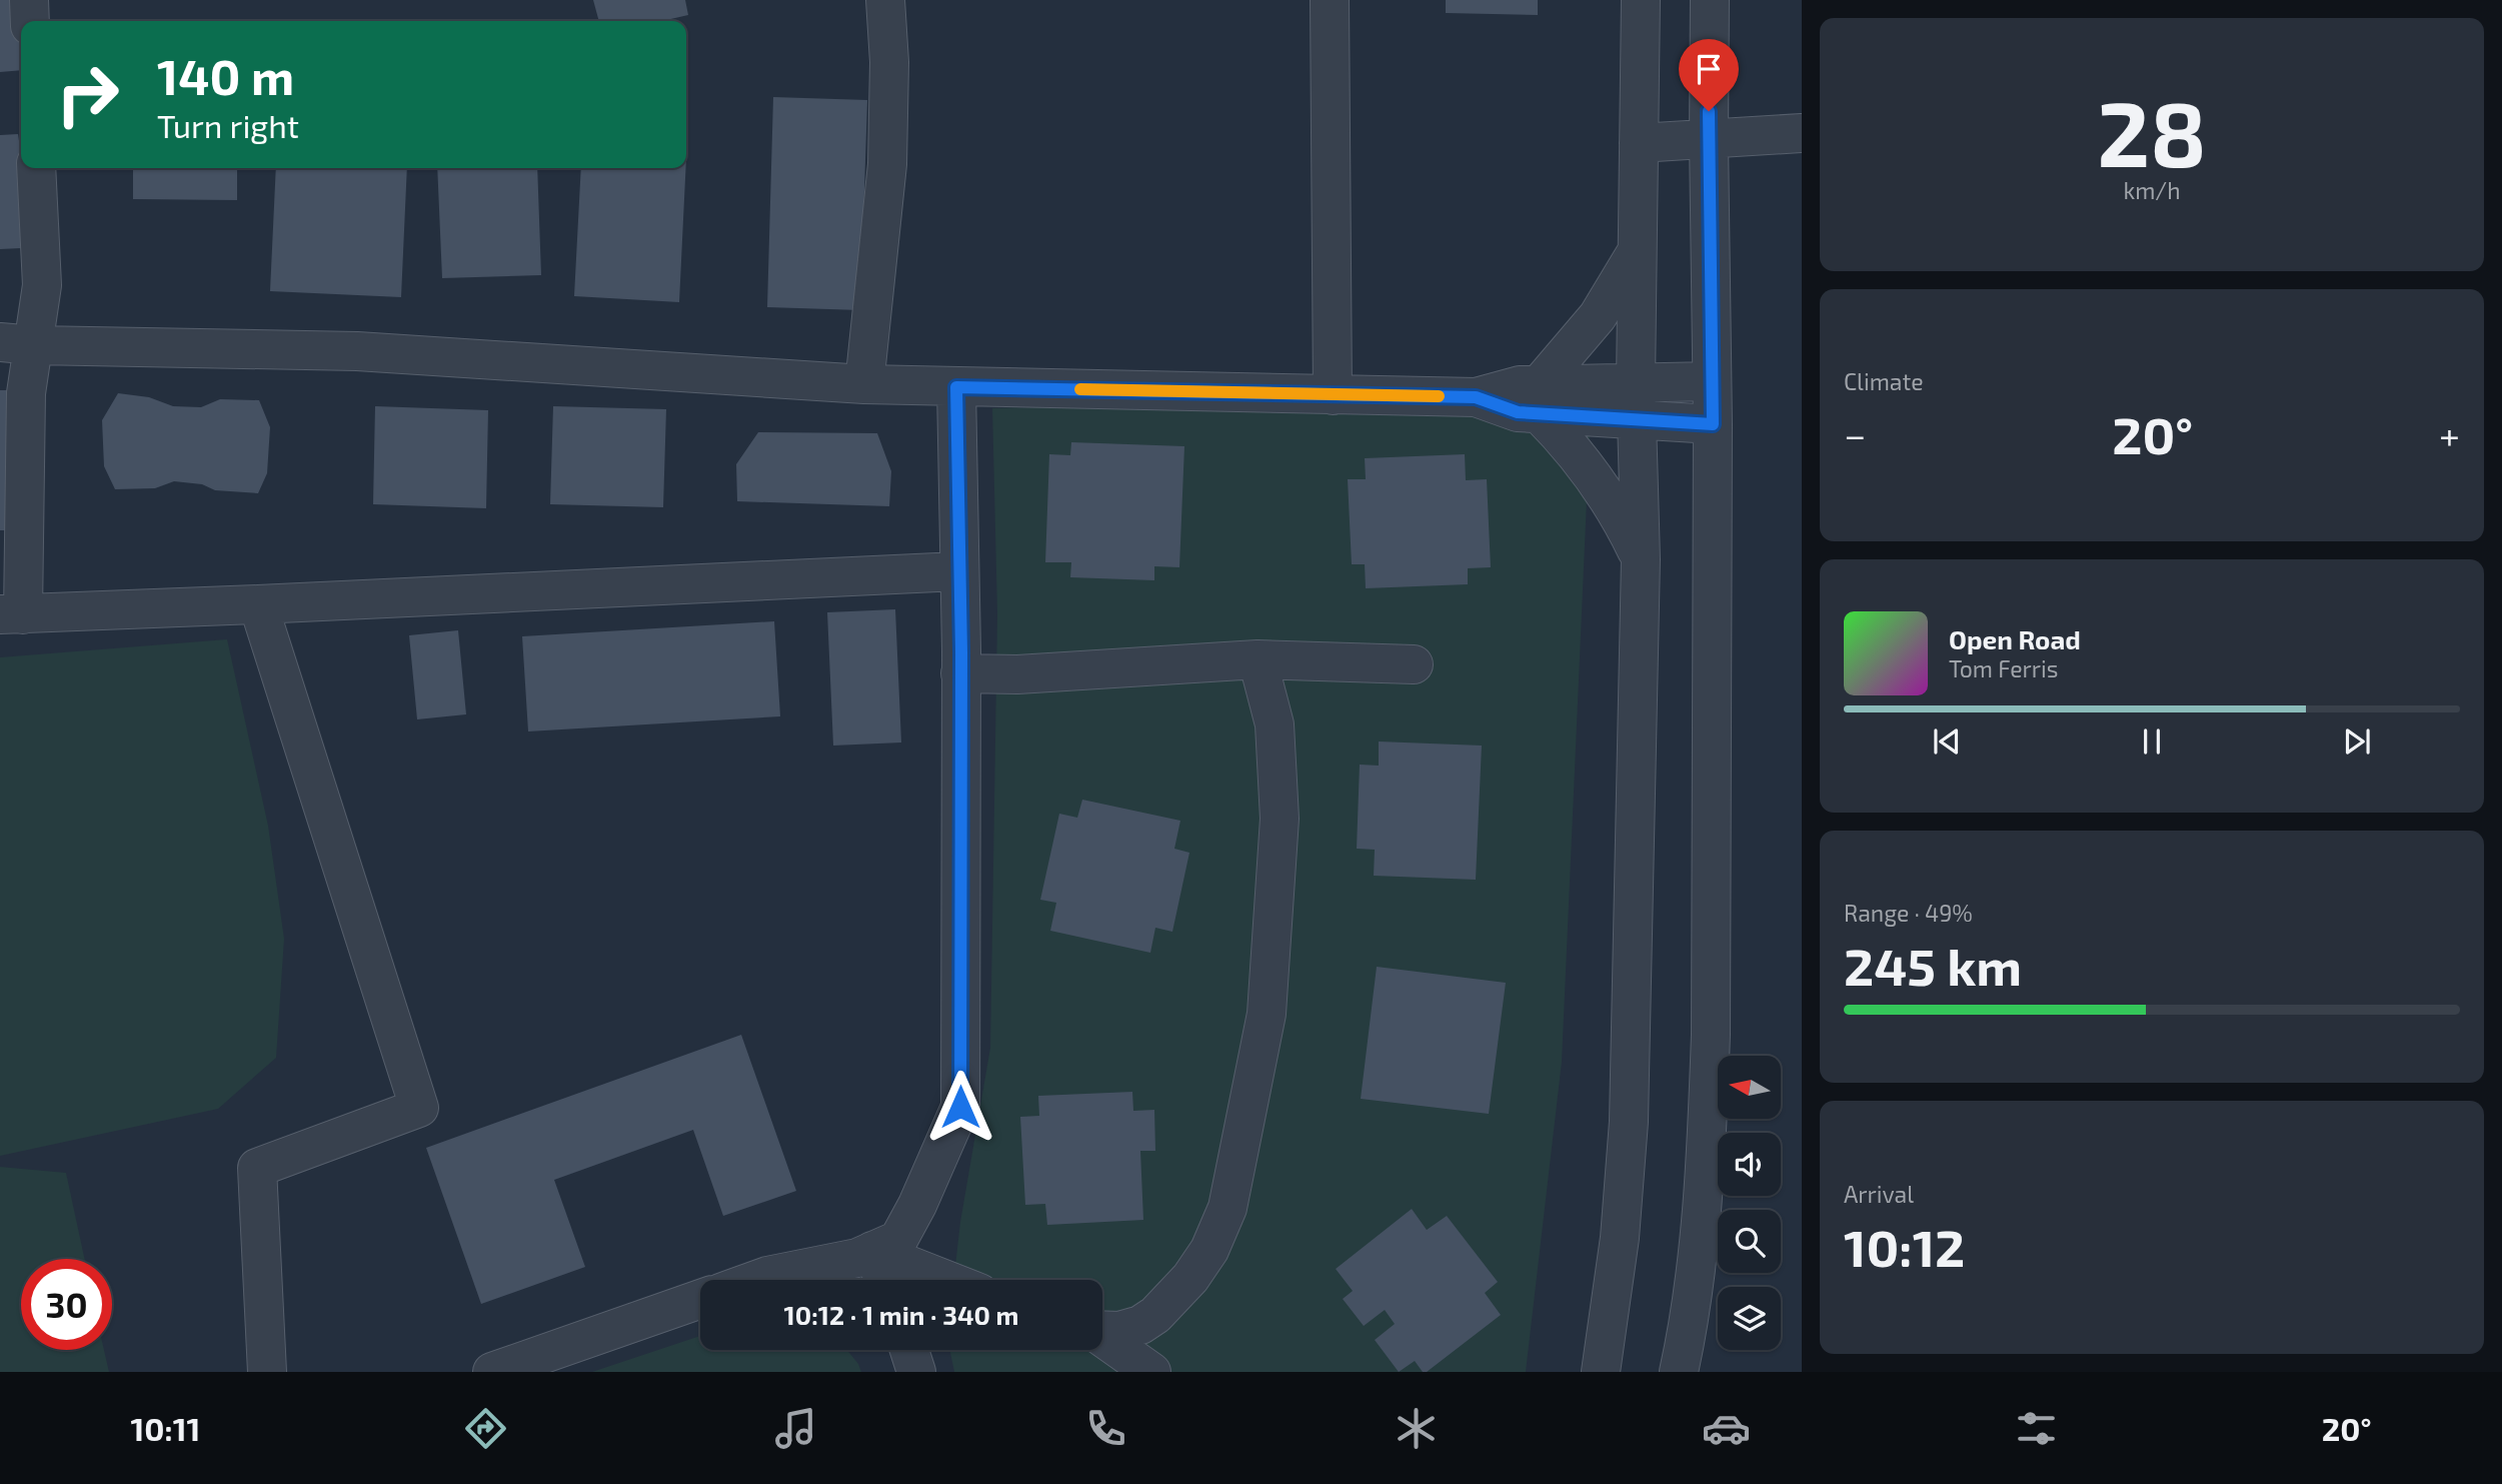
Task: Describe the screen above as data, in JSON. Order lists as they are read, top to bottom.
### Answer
{
  "north": "left",
  "page": {
    "tile": [
      ["28", "km/h"],
      "Climate",
      ["Range · 49%", "245 km"],
      ["Arrival", "10:12"]
    ],
    "turn": ["140 m", "Turn right"],
    "heat": ["−", "20°", "+"],
    "song": ["Open Road", "Tom Ferris"],
    "limit": "30",
    "trip": "10:12 · 1 min · 340 m",
    "tabs": ["10:11", "20°"]
  }
}
